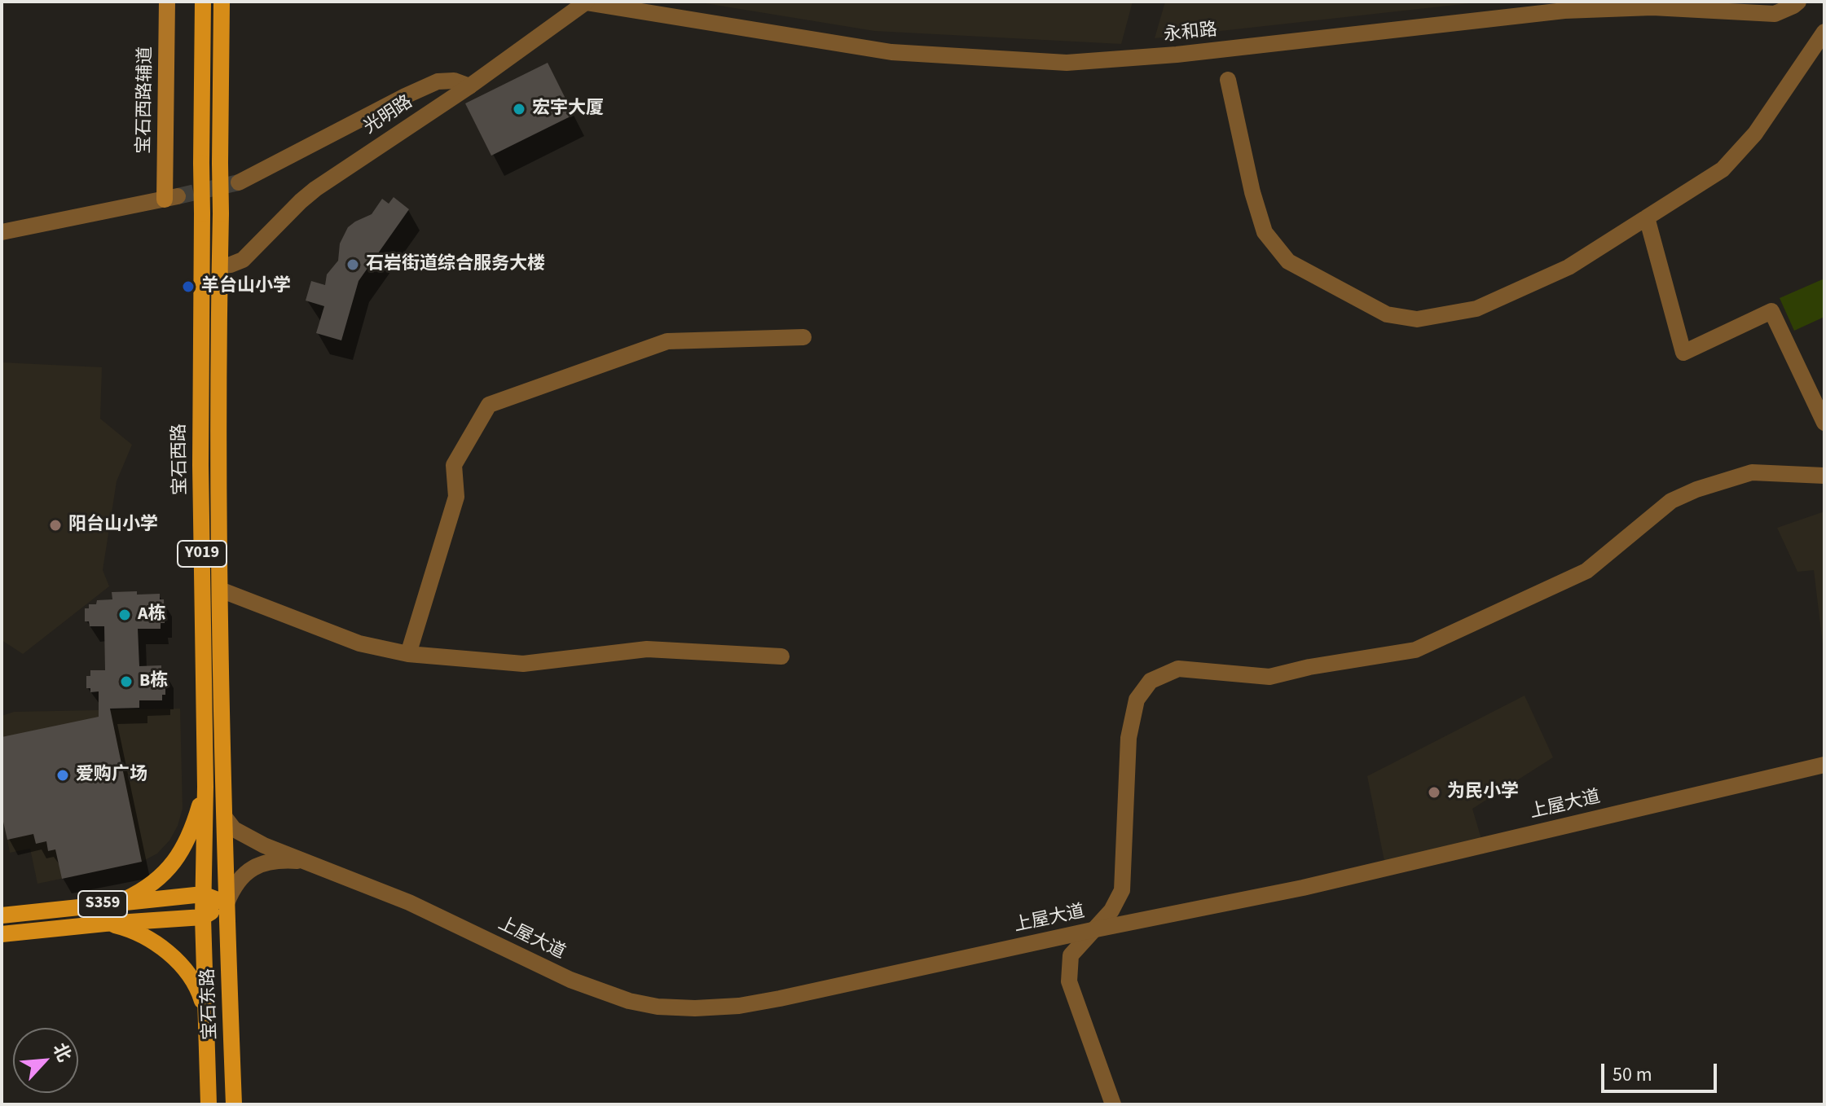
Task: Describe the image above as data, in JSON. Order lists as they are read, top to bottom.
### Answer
{
  "streets": {
    "main road": [
      "宝石西路辅道",
      "宝石西路",
      "Y019",
      "S359",
      "宝石东路"
    ],
    "street": ["永和路", "光明路", "上屋大道"]
  },
  "crossings": [
    ["永和路", "光明路"],
    ["光明路", "Y019"],
    ["宝石西路", "S359"],
    ["宝石西路", "宝石东路"],
    ["Y019", "上屋大道"],
    ["Y019", "S359"],
    ["Y019", "宝石东路"],
    ["上屋大道", "S359"],
    ["上屋大道", "宝石东路"],
    ["S359", "宝石东路"]
  ],
  "places": [
    "宏宇大厦",
    "石岩街道综合服务大楼",
    "羊台山小学",
    "阳台山小学",
    "A栋",
    "B栋",
    "爱购广场",
    "为民小学"
  ],
  "scale_bar": "50 m",
  "north": "top right"
}
